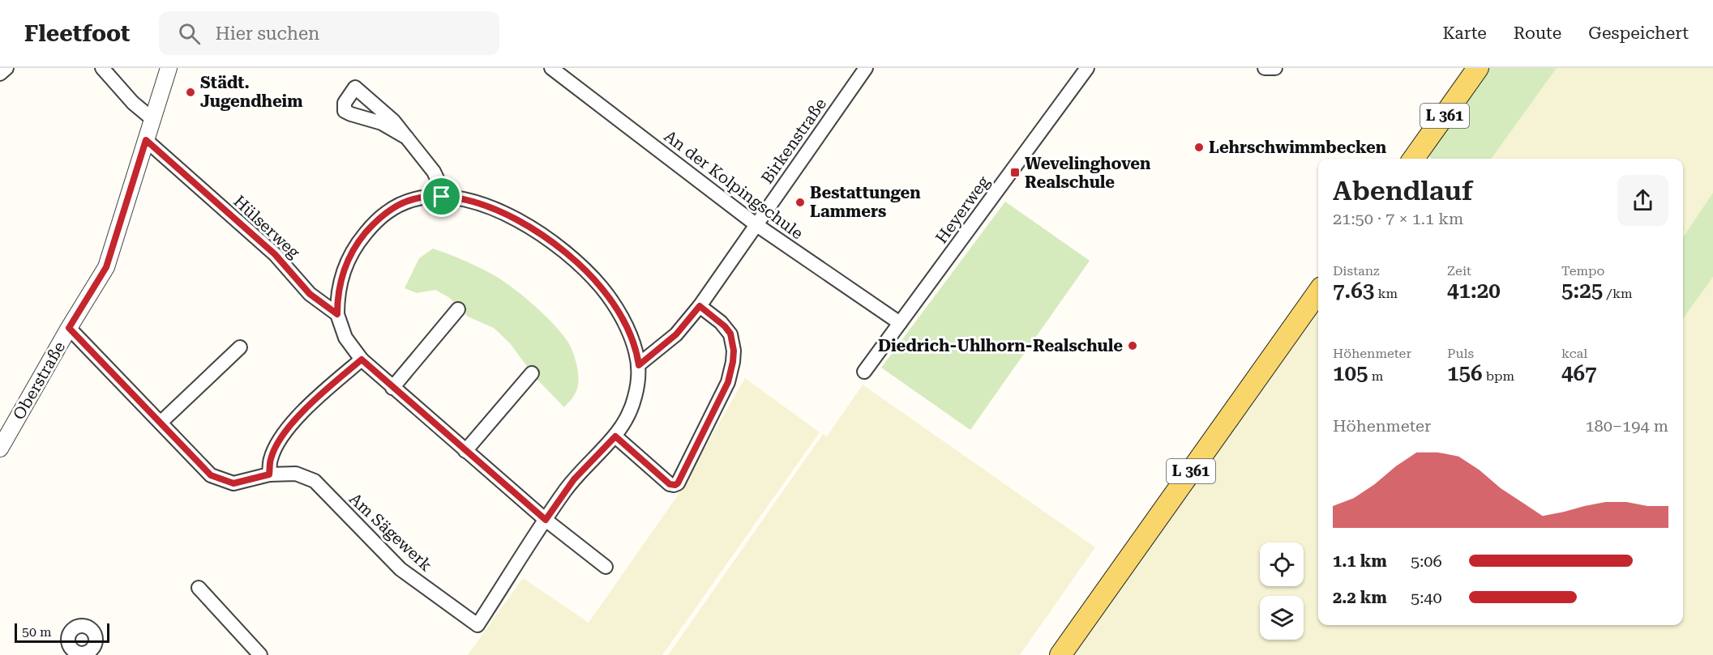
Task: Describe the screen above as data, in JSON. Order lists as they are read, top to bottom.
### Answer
{
  "streets": {
    "main road": ["L 361"],
    "street": [
      "Birkenstraße",
      "An der Kolpingschule",
      "Heyerweg",
      "Hülserweg",
      "Oberstraße",
      "Am Sägewerk"
    ]
  },
  "crossings": [
    ["Birkenstraße", "An der Kolpingschule"],
    ["An der Kolpingschule", "Heyerweg"],
    ["Hülserweg", "Oberstraße"],
    ["Oberstraße", "Am Sägewerk"]
  ],
  "places": {
    "other": [
      "Städt. Jugendheim",
      "Lehrschwimmbecken",
      "Bestattungen Lammers",
      "Diedrich-Uhlhorn-Realschule"
    ],
    "transit": ["Wevelinghoven Realschule"]
  },
  "scale_bar": "50 m",
  "page": {
    "header": "Fleetfoot",
    "search": "Hier suchen",
    "nav": ["Karte", "Route", "Gespeichert"],
    "heading": ["Abendlauf", "21:50 · 7 × 1.1 km"],
    "stats": [
      ["Distanz", "7.63 km"],
      ["Zeit", "41:20"],
      ["Tempo", "5:25 /km"],
      ["Höhenmeter", "105 m"],
      ["Puls", "156 bpm"],
      ["kcal", "467"]
    ],
    "chart": ["Höhenmeter", "180–194 m"],
    "list": [
      {
        "name": "1.1 km",
        "note": "5:06"
      },
      {
        "name": "2.2 km",
        "note": "5:40"
      }
    ],
    "scale": "50 m"
  }
}
